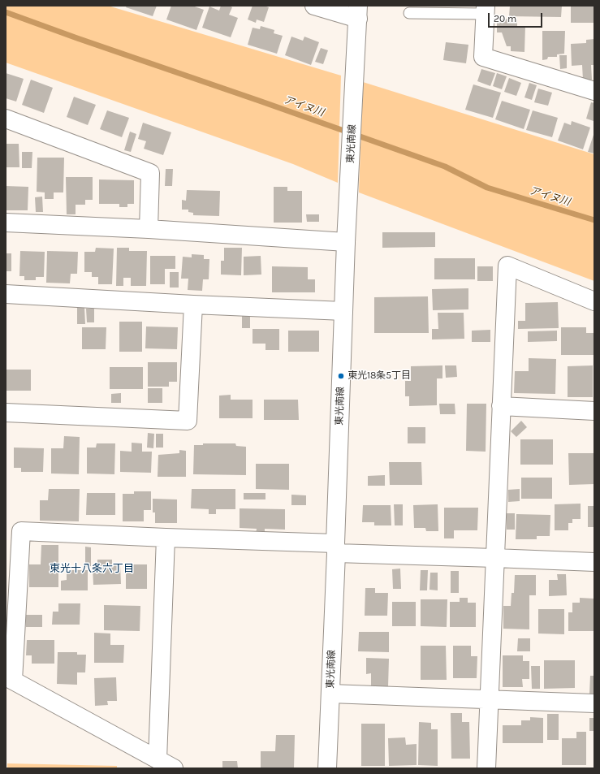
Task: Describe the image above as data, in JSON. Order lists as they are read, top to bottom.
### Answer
{
  "streets": {
    "street": ["東光南線"]
  },
  "districts": ["東光十八条六丁目"],
  "water": ["アイヌ川"],
  "places": ["東光18条5丁目"],
  "scale_bar": "20 m"
}
